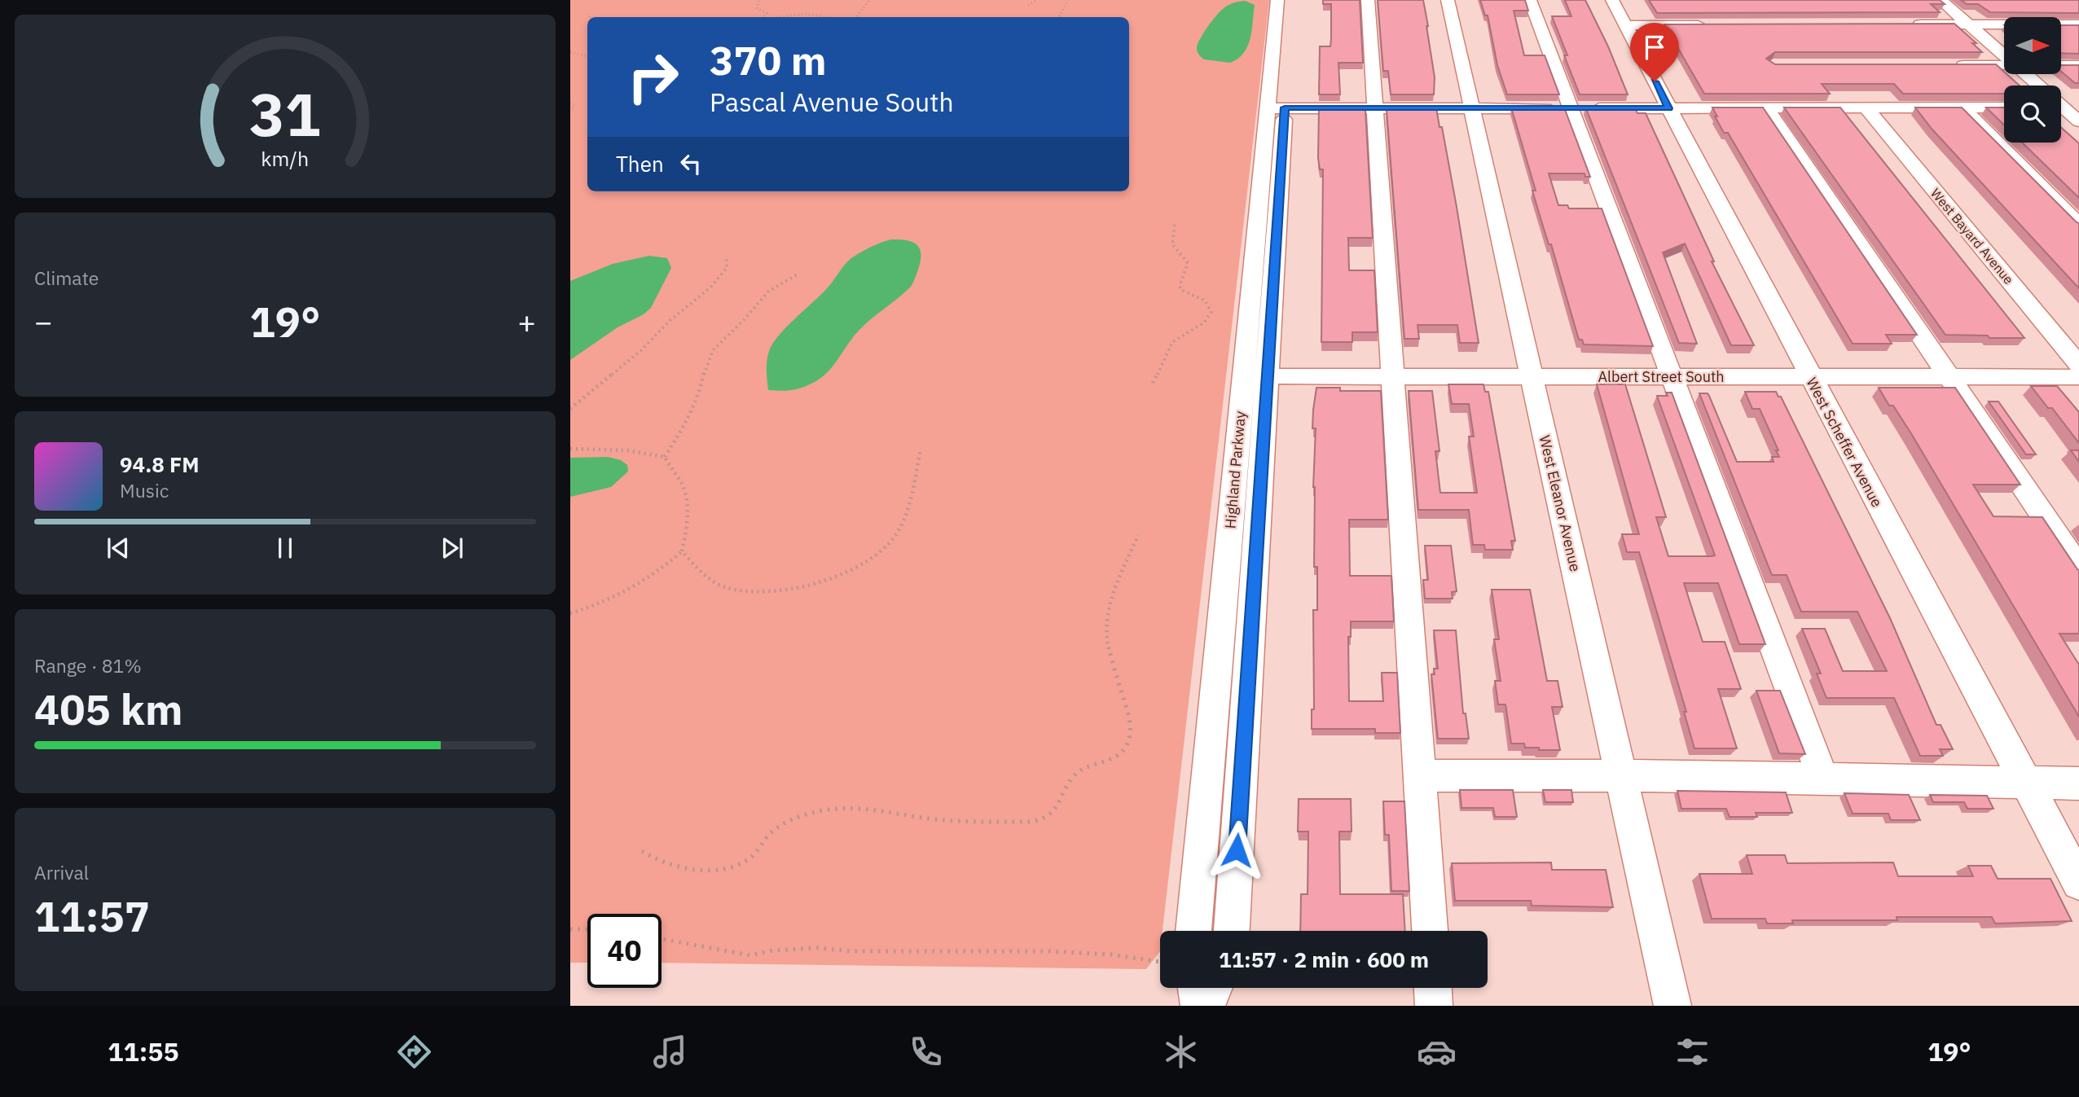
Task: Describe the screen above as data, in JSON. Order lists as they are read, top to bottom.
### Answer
{
  "streets": {
    "street": [
      "West Bayard Avenue",
      "Albert Street South",
      "West Scheffer Avenue",
      "Highland Parkway",
      "West Eleanor Avenue"
    ]
  },
  "crossings": [
    ["Albert Street South", "West Scheffer Avenue"],
    ["Albert Street South", "Highland Parkway"],
    ["Albert Street South", "West Eleanor Avenue"]
  ],
  "north": "right",
  "page": {
    "turn": ["370 m", "Pascal Avenue South"],
    "then": "Then",
    "tile": [
      "Climate",
      ["Range · 81%", "405 km"],
      ["Arrival", "11:57"]
    ],
    "heat": ["−", "19°", "+"],
    "song": ["94.8 FM", "Music"],
    "limit": "40",
    "trip": "11:57 · 2 min · 600 m",
    "tabs": ["11:55", "19°"],
    "gauge": ["31", "km/h"]
  }
}
